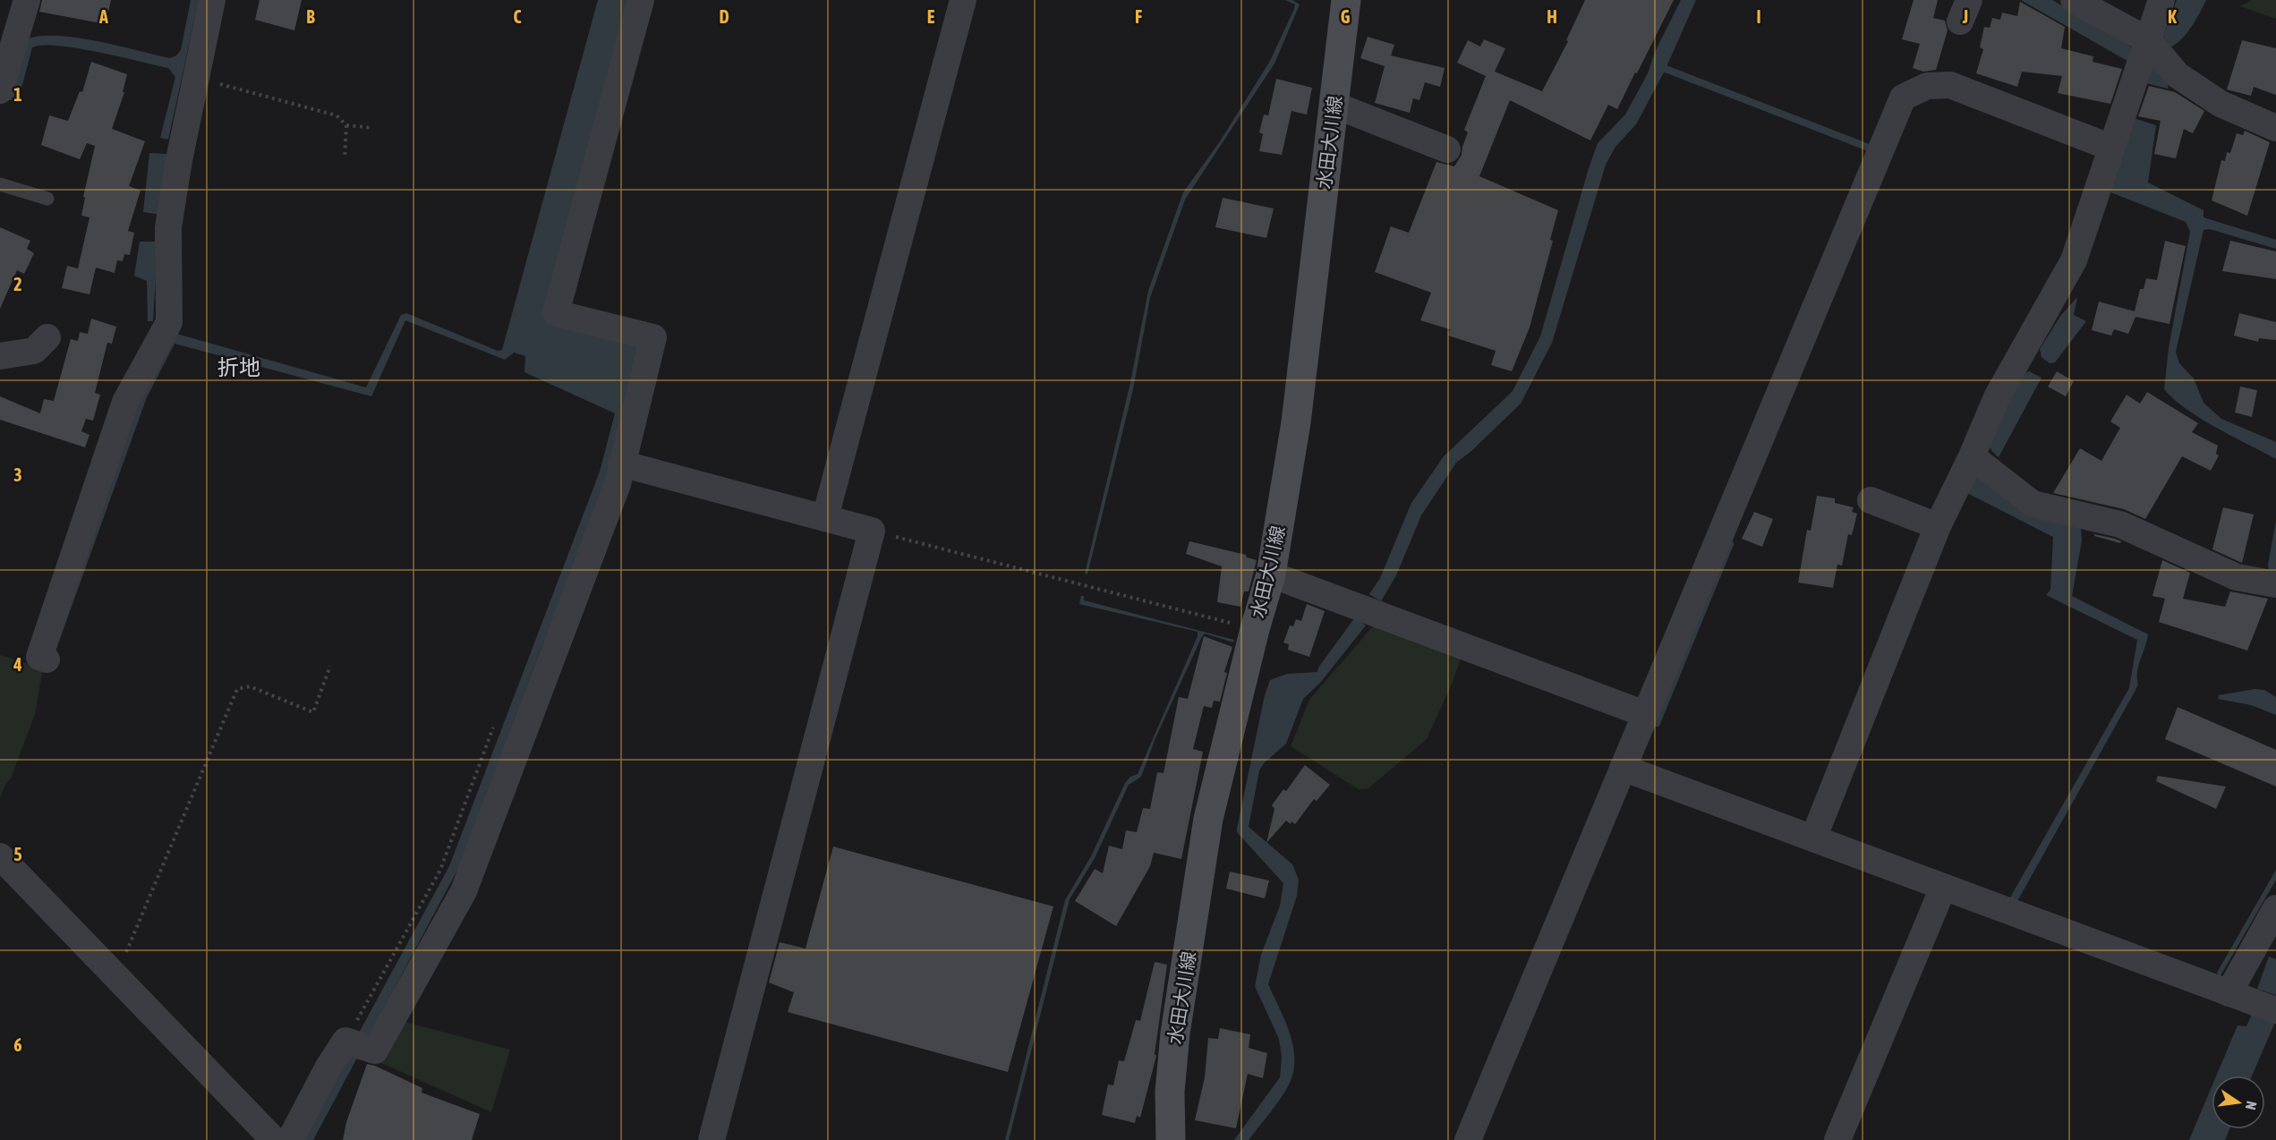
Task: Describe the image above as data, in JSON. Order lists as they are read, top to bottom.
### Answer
{
  "streets": {
    "main road": ["水田大川線"]
  },
  "districts": ["折地"],
  "north": "right",
  "grid": {
    "columns": [
      "A",
      "B",
      "C",
      "D",
      "E",
      "F",
      "G",
      "H",
      "I",
      "J",
      "K"
    ],
    "rows": [
      "1",
      "2",
      "3",
      "4",
      "5",
      "6"
    ]
  }
}
